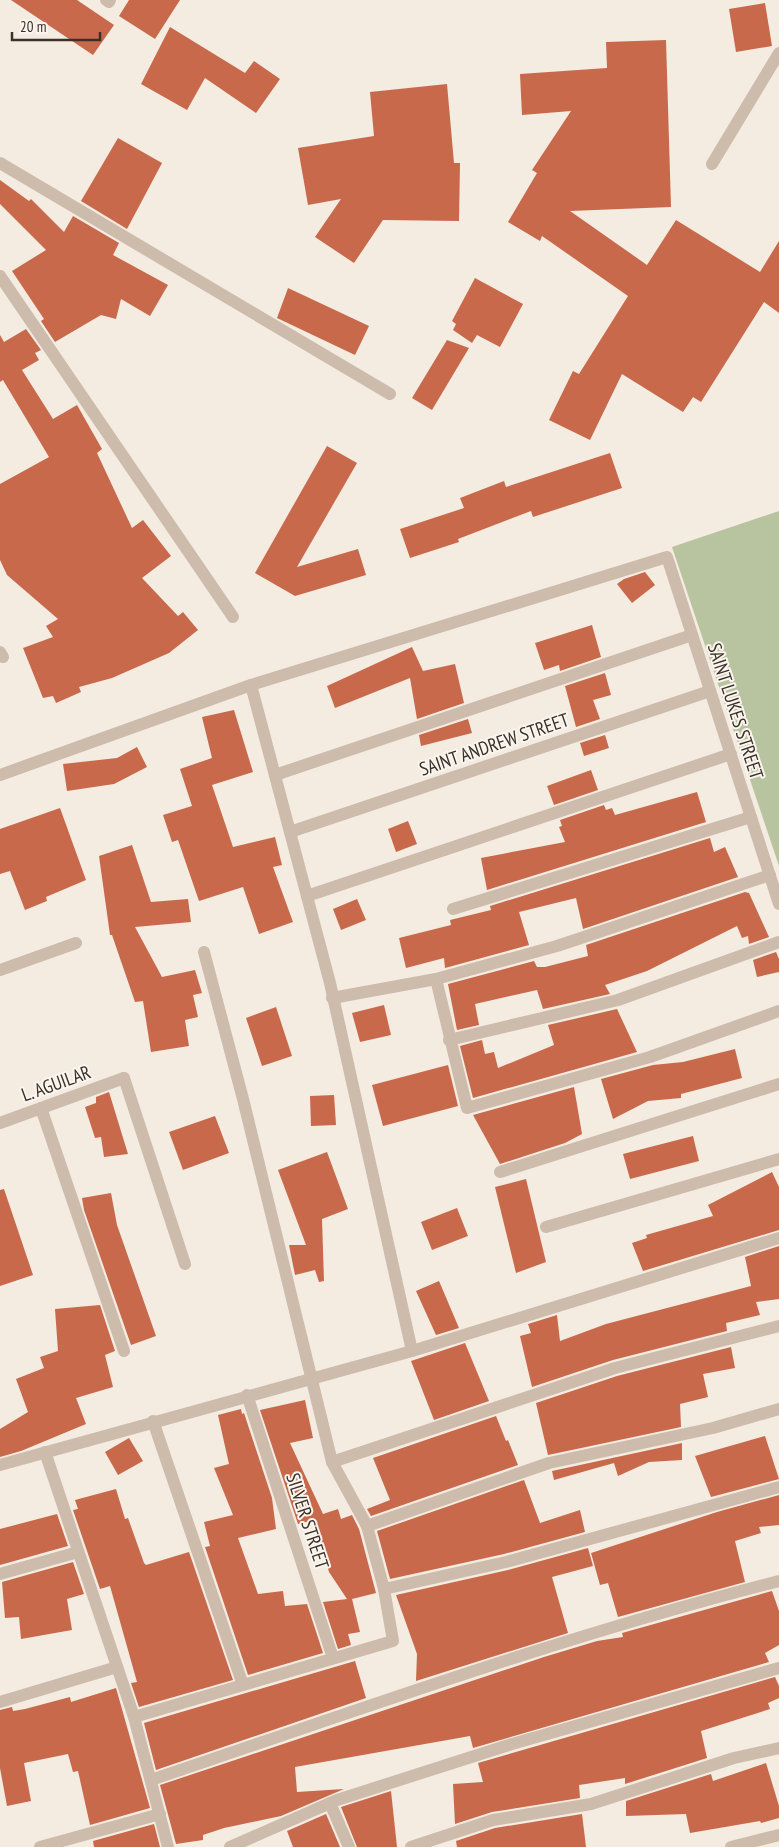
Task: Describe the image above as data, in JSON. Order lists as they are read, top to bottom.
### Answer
{
  "streets": {
    "street": [
      "SAINT LUKES STREET",
      "SAINT ANDREW STREET",
      "L. AGUILAR",
      "SILVER STREET"
    ]
  },
  "crossings": [
    ["SAINT LUKES STREET", "SAINT ANDREW STREET"]
  ],
  "scale_bar": "20 m"
}
